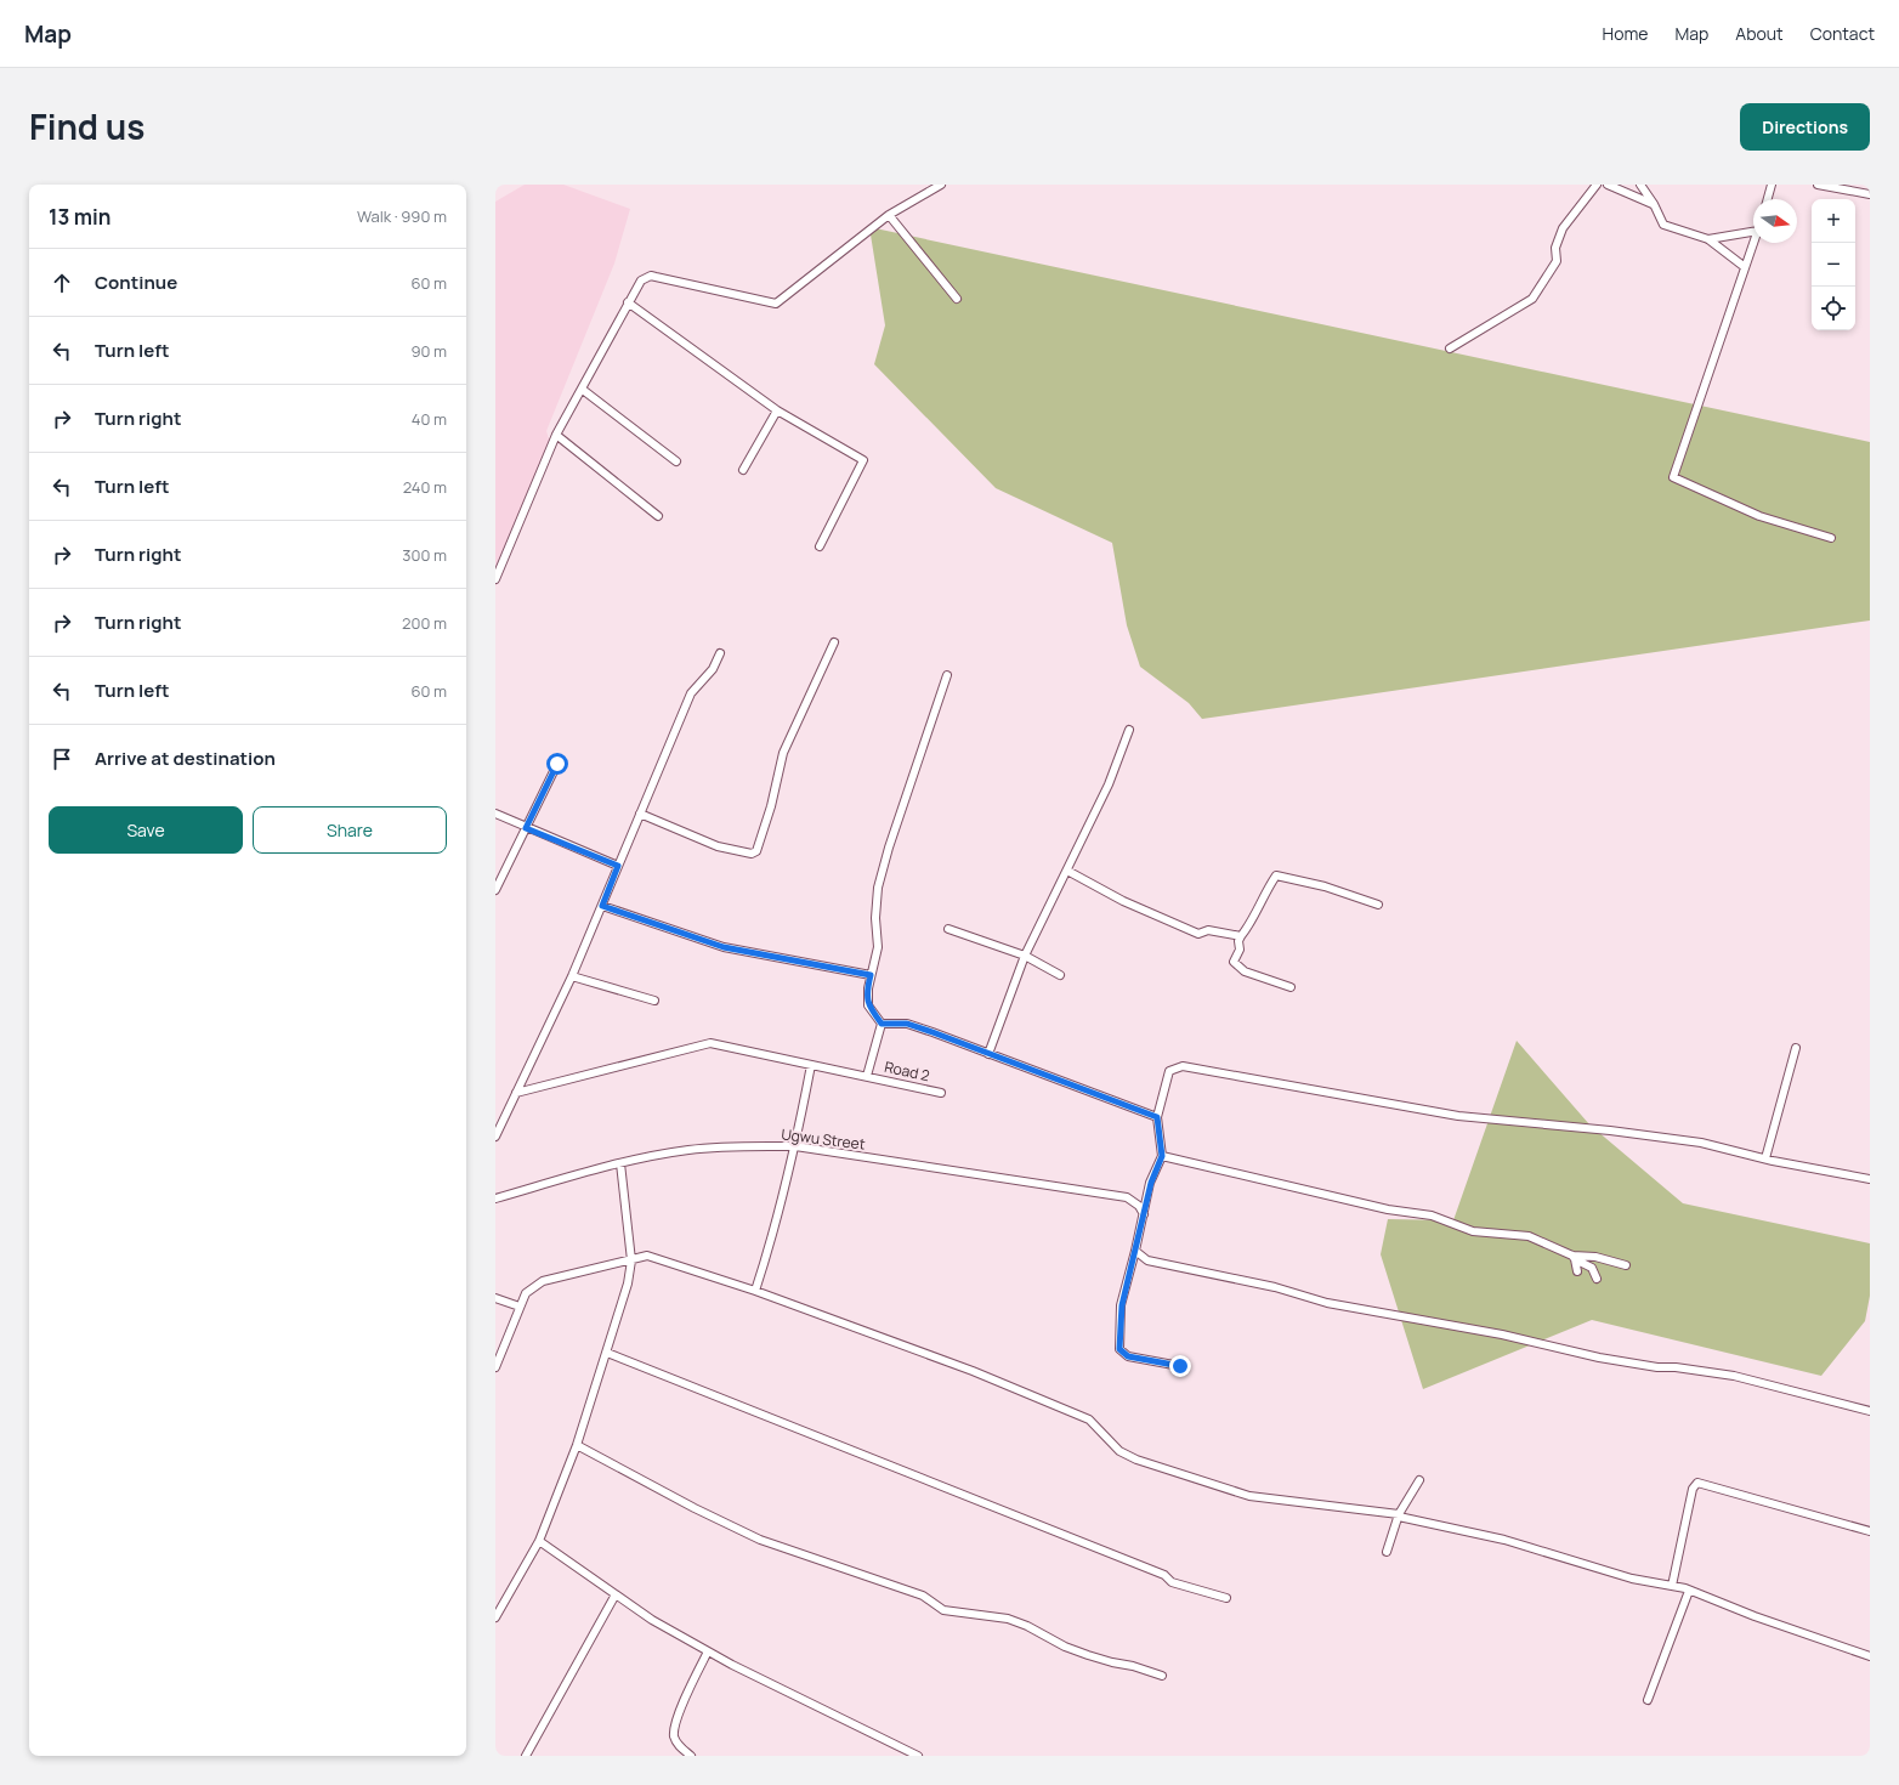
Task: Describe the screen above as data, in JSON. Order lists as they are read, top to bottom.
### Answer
{
  "streets": {
    "street": ["Road 2", "Ugwu Street"]
  },
  "north": "right",
  "page": {
    "header": "Map",
    "nav": [
      "Home",
      "Map",
      "About",
      "Contact"
    ],
    "title": "Find us",
    "buttons": [
      "Directions",
      ["Save", "Share"]
    ],
    "heading": ["13 min", "Walk · 990 m"],
    "map_buttons": ["+", "−"],
    "list": [
      ["Continue", "60 m"],
      ["Turn left", "90 m"],
      ["Turn right", "40 m"],
      ["Turn left", "240 m"],
      ["Turn right", "300 m"],
      ["Turn right", "200 m"],
      ["Turn left", "60 m"],
      "Arrive at destination"
    ]
  }
}
